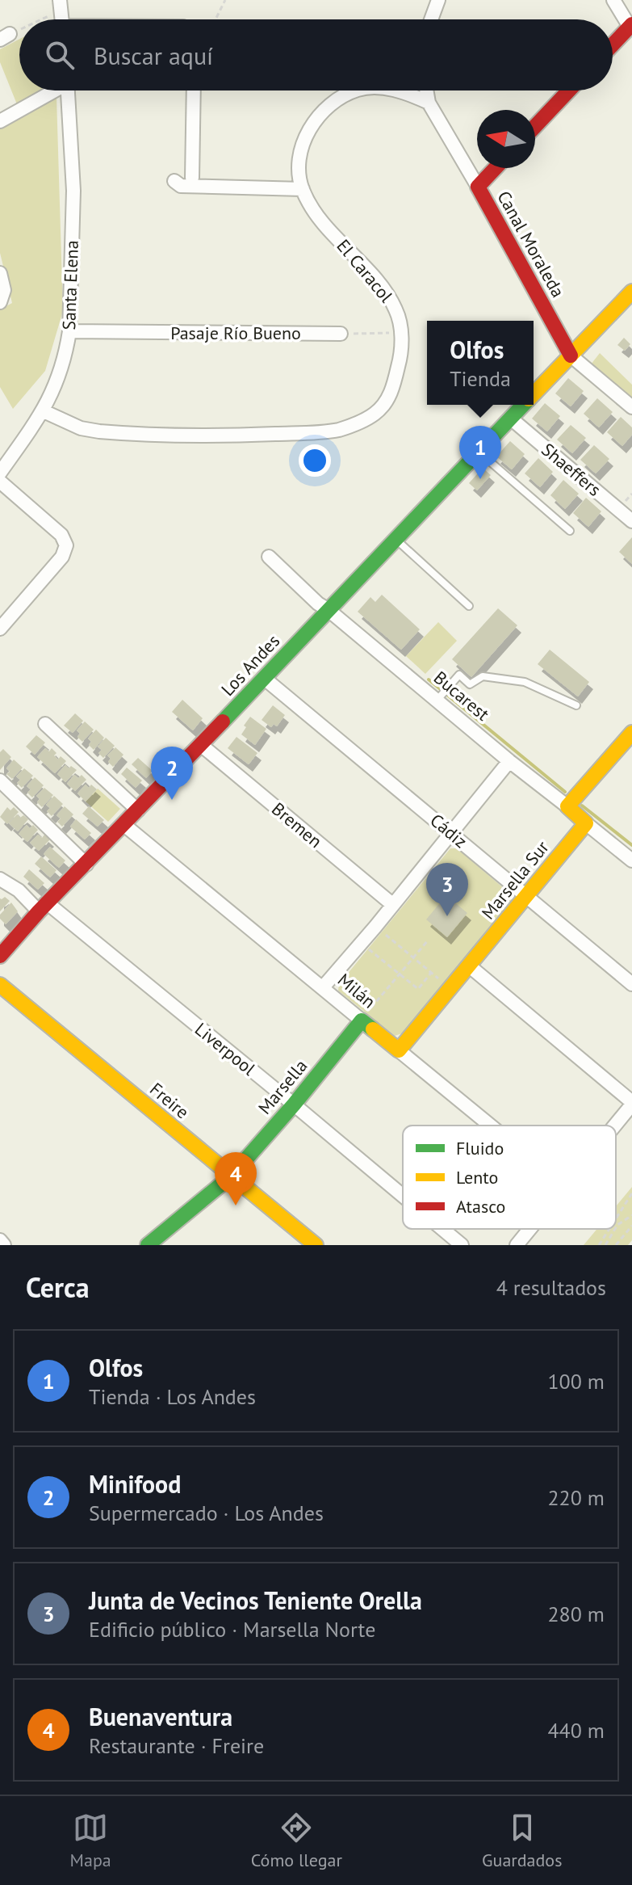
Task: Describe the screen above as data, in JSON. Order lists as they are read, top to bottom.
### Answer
{
  "streets": {
    "street": [
      "Canal Moraleda",
      "El Caracol",
      "Santa Elena",
      "Pasaje Río Bueno",
      "Shaeffers",
      "Los Andes",
      "Bucarest",
      "Bremen",
      "Cádiz",
      "Marsella Sur",
      "Milán",
      "Liverpool",
      "Marsella",
      "Freire"
    ]
  },
  "crossings": [
    ["Canal Moraleda", "El Caracol"],
    ["Canal Moraleda", "Los Andes"],
    ["El Caracol", "Santa Elena"],
    ["Santa Elena", "Pasaje Río Bueno"],
    ["Shaeffers", "Los Andes"],
    ["Los Andes", "Bucarest"],
    ["Los Andes", "Bremen"],
    ["Los Andes", "Cádiz"],
    ["Los Andes", "Milán"],
    ["Los Andes", "Liverpool"],
    ["Bucarest", "Marsella Sur"],
    ["Cádiz", "Marsella Sur"],
    ["Marsella Sur", "Milán"],
    ["Milán", "Marsella"],
    ["Liverpool", "Marsella"],
    ["Marsella", "Freire"]
  ],
  "legend": ["Fluido", "Lento", "Atasco"],
  "north": "left",
  "page": {
    "search": "Buscar aquí",
    "popup": ["Olfos", "Tienda"],
    "pins": [
      "1",
      "2",
      "3",
      "4"
    ],
    "heading": ["Cerca", "4 resultados"],
    "list": [
      {
        "mark": "1",
        "name": "Olfos",
        "note": "Tienda · Los Andes",
        "value": "100 m"
      },
      {
        "mark": "2",
        "name": "Minifood",
        "note": "Supermercado · Los Andes",
        "value": "220 m"
      },
      {
        "mark": "3",
        "name": "Junta de Vecinos Teniente Orella",
        "note": "Edificio público · Marsella Norte",
        "value": "280 m"
      },
      {
        "mark": "4",
        "name": "Buenaventura",
        "note": "Restaurante · Freire",
        "value": "440 m"
      }
    ],
    "nav": ["Mapa", "Cómo llegar", "Guardados"]
  }
}
